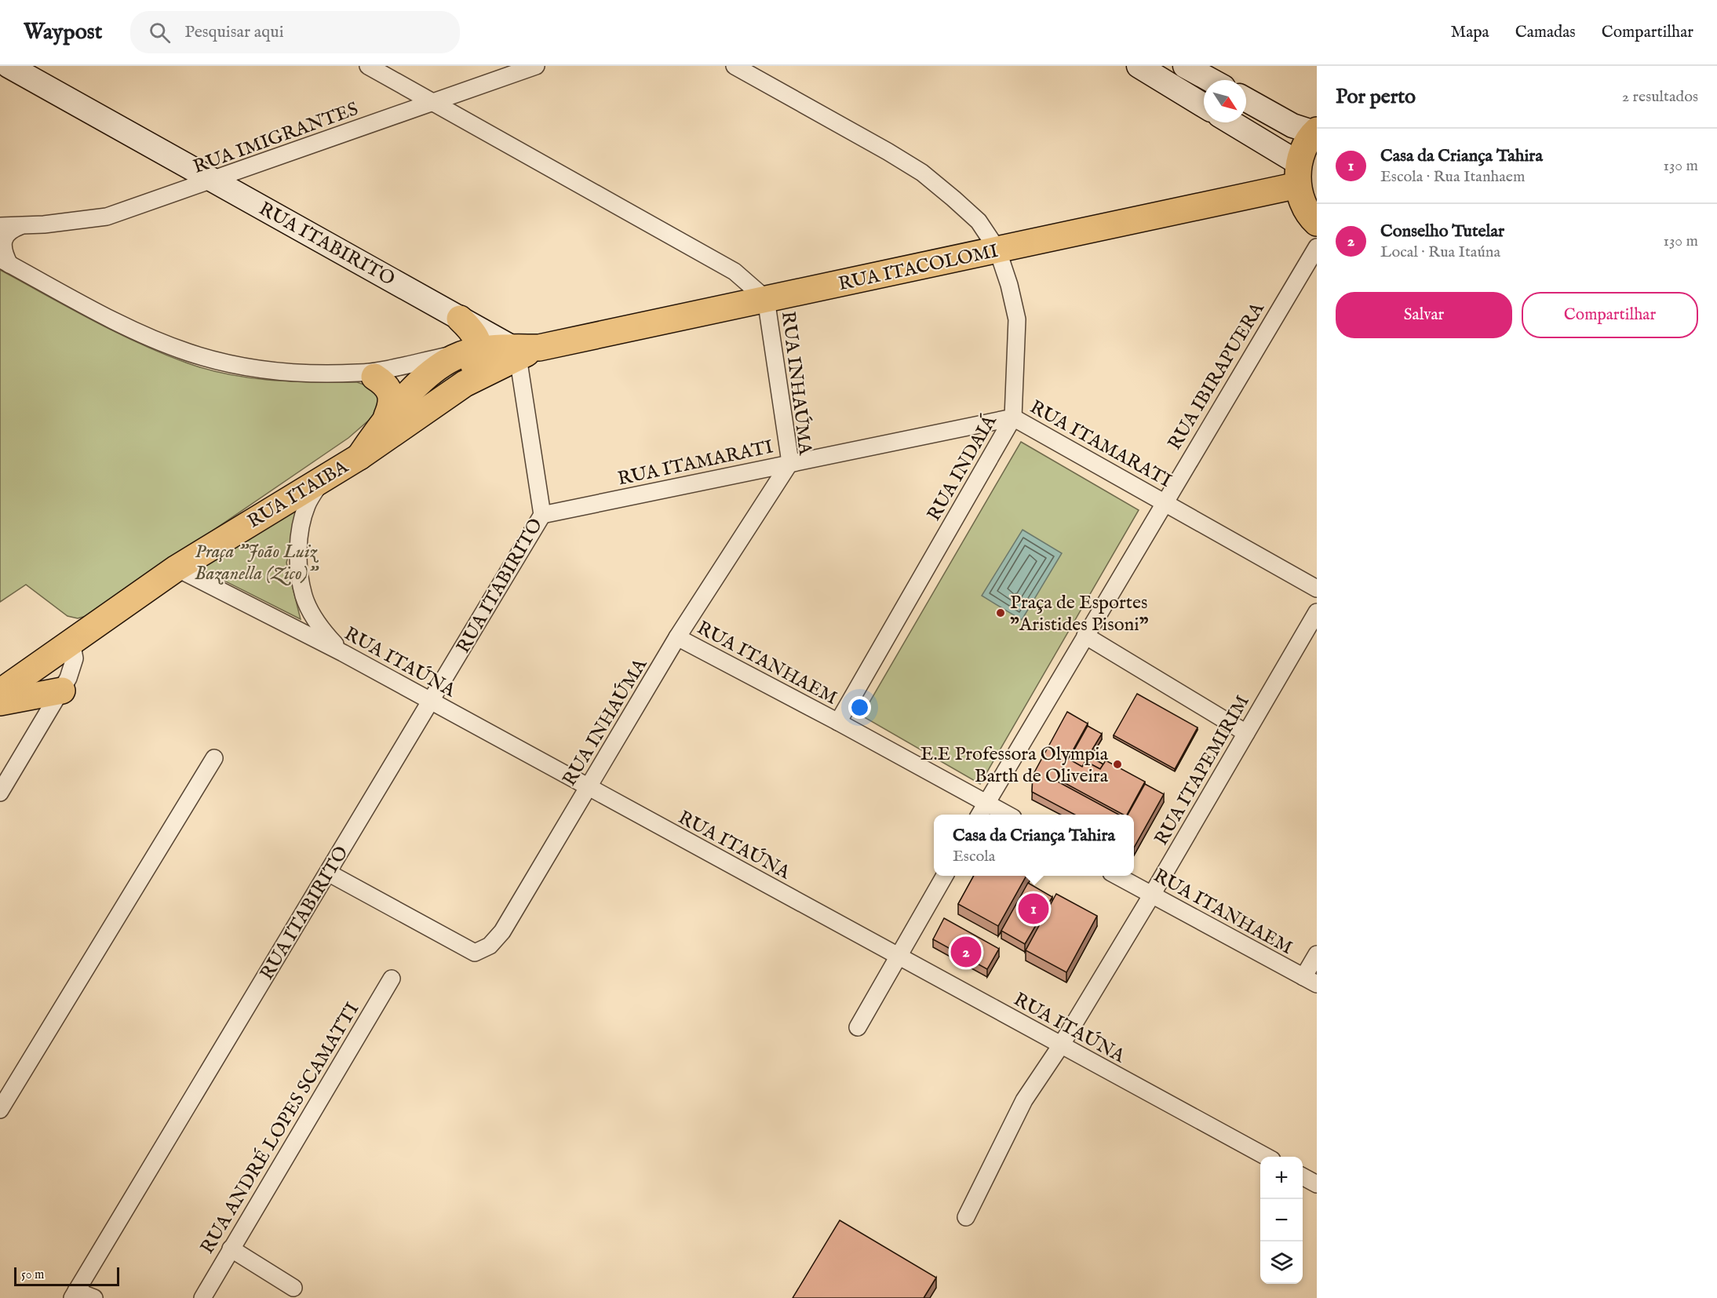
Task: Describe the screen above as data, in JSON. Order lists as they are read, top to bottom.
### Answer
{
  "streets": {
    "main road": ["RUA ITACOLOMI", "RUA ITAIBA"],
    "street": [
      "RUA IMIGRANTES",
      "RUA ITABIRITO",
      "RUA IBIRAPUERA",
      "RUA INHAÚMA",
      "RUA ITAMARATI",
      "RUA INDAIÁ",
      "RUA ITAÚNA",
      "RUA ITANHAEM",
      "RUA ITAPEMIRIM",
      "RUA ANDRÉ LOPES SCAMATTI"
    ]
  },
  "crossings": [
    ["RUA IMIGRANTES", "RUA ITABIRITO"],
    ["RUA IMIGRANTES", "RUA INHAÚMA"],
    ["RUA ITABIRITO", "RUA ITACOLOMI"],
    ["RUA ITABIRITO", "RUA INHAÚMA"],
    ["RUA ITABIRITO", "RUA ITAMARATI"],
    ["RUA ITABIRITO", "RUA ITAIBA"],
    ["RUA ITABIRITO", "RUA ITAÚNA"],
    ["RUA ITACOLOMI", "RUA INHAÚMA"],
    ["RUA ITACOLOMI", "RUA INDAIÁ"],
    ["RUA ITACOLOMI", "RUA ITAIBA"],
    ["RUA IBIRAPUERA", "RUA ITAMARATI"],
    ["RUA IBIRAPUERA", "RUA ITANHAEM"],
    ["RUA INHAÚMA", "RUA ITAMARATI"],
    ["RUA INHAÚMA", "RUA ITAÚNA"],
    ["RUA INHAÚMA", "RUA ITANHAEM"],
    ["RUA ITAMARATI", "RUA INDAIÁ"],
    ["RUA INDAIÁ", "RUA ITANHAEM"],
    ["RUA ITAIBA", "RUA ITAÚNA"],
    ["RUA ITAÚNA", "RUA ITAPEMIRIM"],
    ["RUA ITANHAEM", "RUA ITAPEMIRIM"]
  ],
  "parks": ["Praça \"João Luiz Bazanella (Zico)\""],
  "places": ["Praça de Esportes \"Aristides Pisoni\"", "E.E Professora Olympia Barth de Oliveira"],
  "scale_bar": "50 m",
  "north": "bottom right",
  "page": {
    "header": "Waypost",
    "search": "Pesquisar aqui",
    "nav": ["Mapa", "Camadas", "Compartilhar"],
    "heading": ["Por perto", "2 resultados"],
    "list": [
      {
        "mark": "1",
        "name": "Casa da Criança Tahira",
        "note": "Escola · Rua Itanhaem",
        "value": "130 m"
      },
      {
        "mark": "2",
        "name": "Conselho Tutelar",
        "note": "Local · Rua Itaúna",
        "value": "130 m"
      }
    ],
    "buttons": ["Salvar", "Compartilhar"],
    "popup": ["Casa da Criança Tahira", "Escola"],
    "pins": ["1", "2"],
    "map_buttons": ["+", "−"],
    "scale": "50 m"
  }
}
